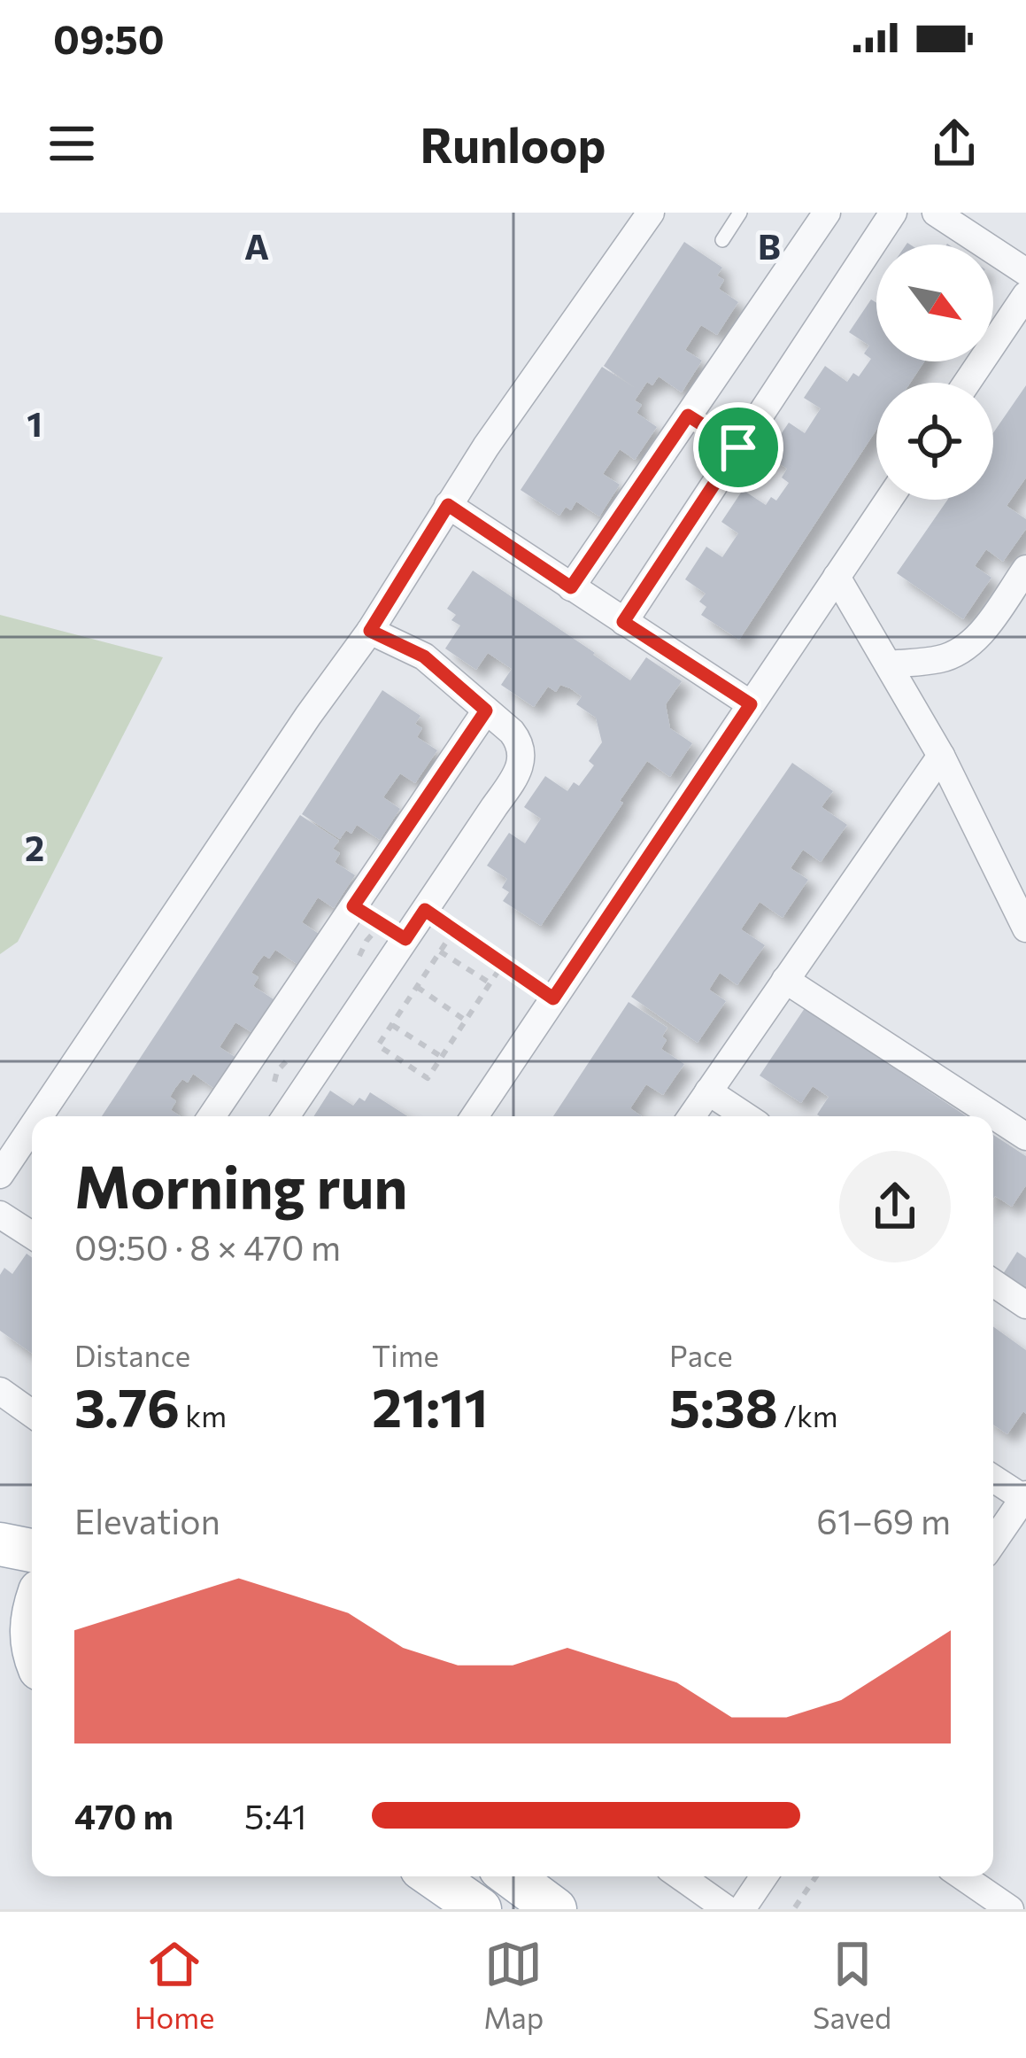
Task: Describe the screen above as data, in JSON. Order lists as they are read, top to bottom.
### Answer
{
  "north": "bottom right",
  "page": {
    "status": "09:50",
    "header": "Runloop",
    "heading": ["Morning run", "09:50 · 8 × 470 m"],
    "stats": [
      ["Distance", "3.76 km"],
      ["Time", "21:11"],
      ["Pace", "5:38 /km"]
    ],
    "chart": ["Elevation", "61–69 m"],
    "list": [
      {
        "name": "470 m",
        "note": "5:41"
      }
    ],
    "tabs": ["Home", "Map", "Saved"]
  },
  "grid": {
    "columns": ["A", "B"],
    "rows": ["1", "2"]
  }
}
